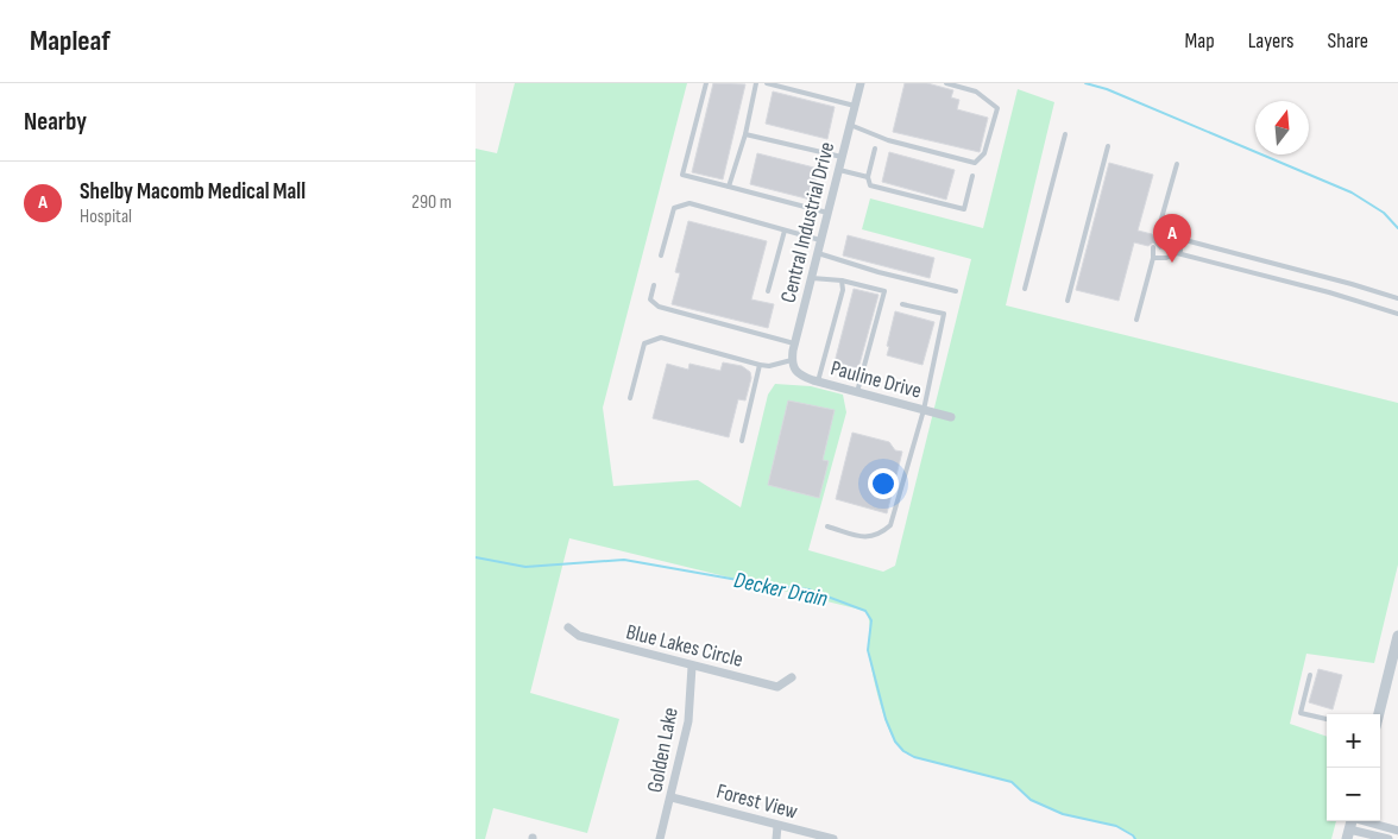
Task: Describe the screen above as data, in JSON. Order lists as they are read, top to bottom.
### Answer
{
  "streets": {
    "street": [
      "Central Industrial Drive",
      "Pauline Drive",
      "Blue Lakes Circle",
      "Golden Lake",
      "Forest View"
    ]
  },
  "crossings": [
    ["Central Industrial Drive", "Pauline Drive"],
    ["Blue Lakes Circle", "Golden Lake"],
    ["Golden Lake", "Forest View"]
  ],
  "water": ["Decker Drain"],
  "north": "top",
  "page": {
    "header": "Mapleaf",
    "nav": ["Map", "Layers", "Share"],
    "heading": "Nearby",
    "list": [
      {
        "mark": "A",
        "name": "Shelby Macomb Medical Mall",
        "note": "Hospital",
        "value": "290 m"
      }
    ],
    "pins": "A",
    "map_buttons": ["+", "−"]
  }
}
